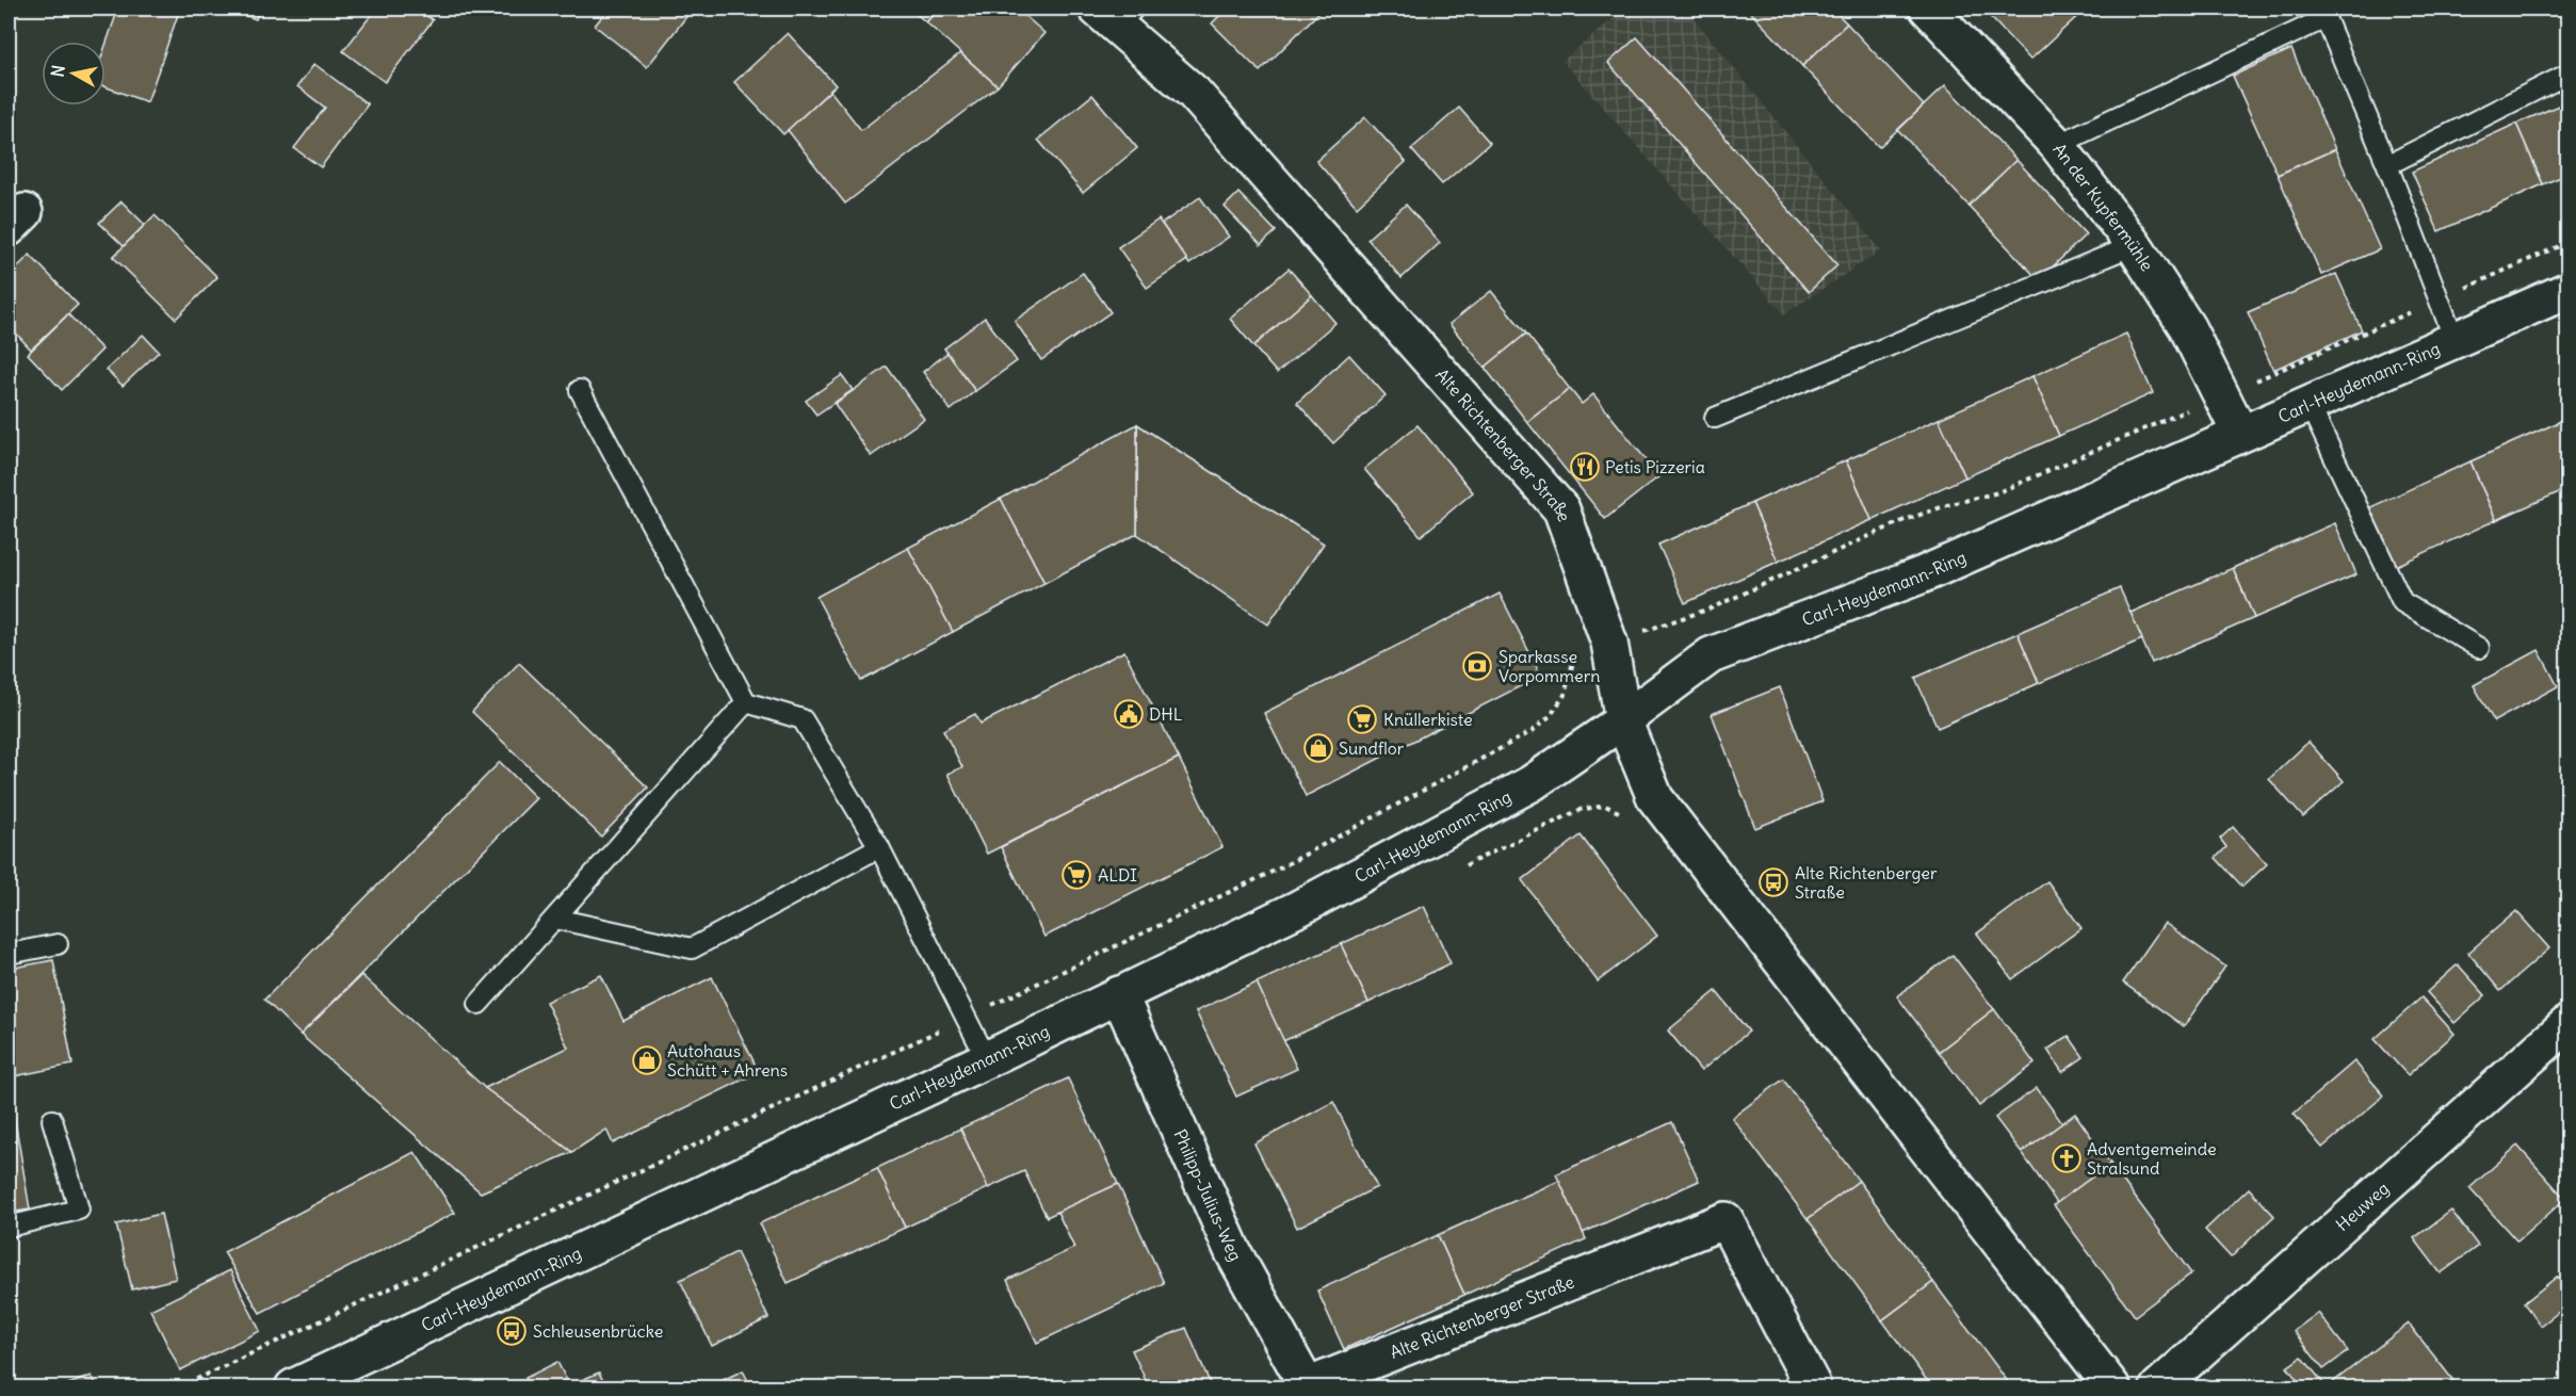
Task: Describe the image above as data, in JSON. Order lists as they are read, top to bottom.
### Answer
{
  "streets": {
    "street": [
      "An der Kupfermühle",
      "Carl-Heydemann-Ring",
      "Alte Richtenberger Straße",
      "Philipp-Julius-Weg",
      "Heuweg"
    ]
  },
  "crossings": [
    ["An der Kupfermühle", "Carl-Heydemann-Ring"],
    ["Carl-Heydemann-Ring", "Alte Richtenberger Straße"],
    ["Carl-Heydemann-Ring", "Philipp-Julius-Weg"],
    ["Alte Richtenberger Straße", "Philipp-Julius-Weg"]
  ],
  "places": {
    "restaurant": ["Petis Pizzeria"],
    "bank": ["Sparkasse Vorpommern"],
    "public building": ["DHL"],
    "supermarket": ["Knüllerkiste", "ALDI"],
    "shop": ["Sundflor", "Autohaus Schütt + Ahrens"],
    "bus stop": ["Alte Richtenberger Straße", "Schleusenbrücke"],
    "church": ["Adventgemeinde Stralsund"]
  },
  "north": "left"
}
